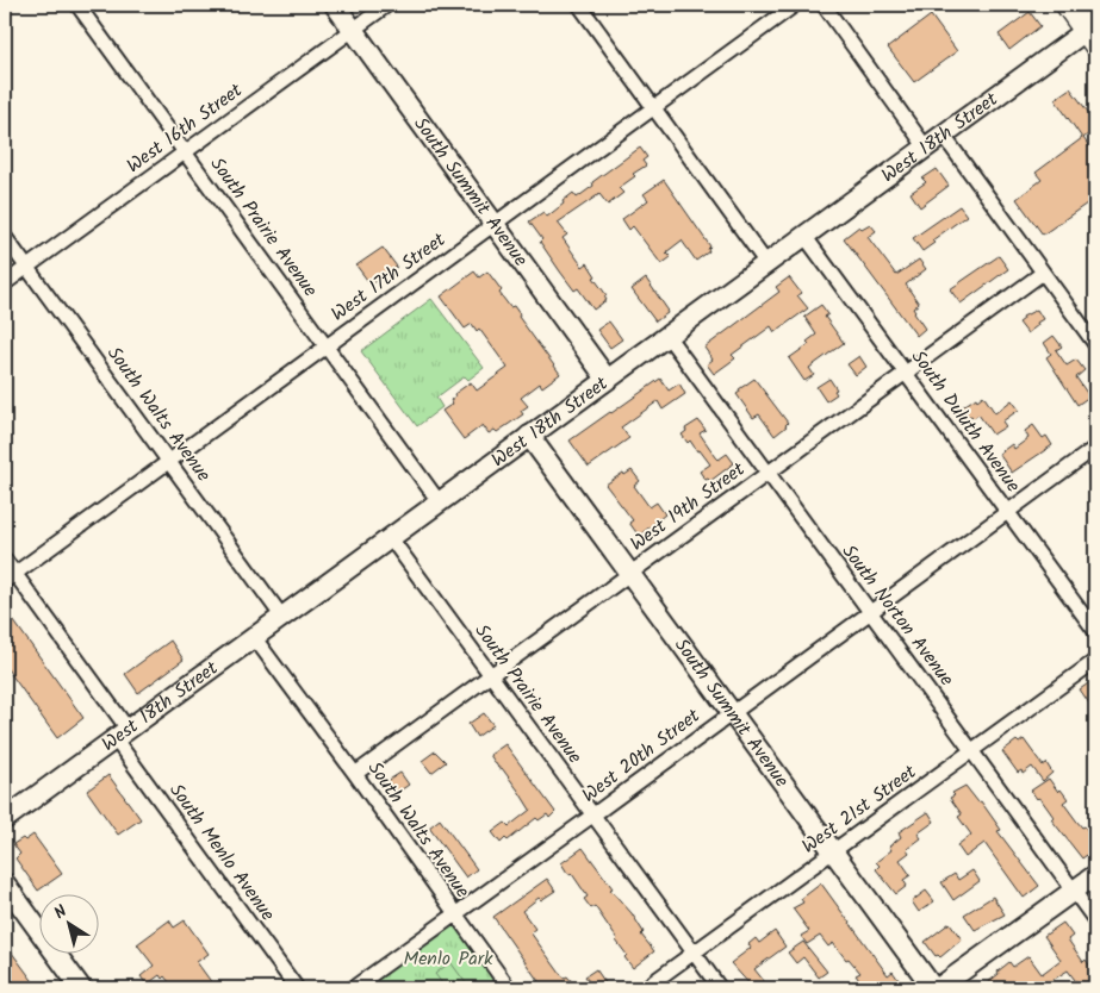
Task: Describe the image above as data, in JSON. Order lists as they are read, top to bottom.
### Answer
{
  "streets": {
    "street": [
      "West 16th Street",
      "West 18th Street",
      "South Summit Avenue",
      "South Prairie Avenue",
      "West 17th Street",
      "South Walts Avenue",
      "South Duluth Avenue",
      "West 19th Street",
      "South Norton Avenue",
      "West 20th Street",
      "West 21st Street",
      "South Menlo Avenue"
    ]
  },
  "crossings": [
    ["West 16th Street", "South Summit Avenue"],
    ["West 16th Street", "South Prairie Avenue"],
    ["West 16th Street", "South Walts Avenue"],
    ["West 18th Street", "South Summit Avenue"],
    ["West 18th Street", "South Prairie Avenue"],
    ["West 18th Street", "South Walts Avenue"],
    ["West 18th Street", "South Duluth Avenue"],
    ["West 18th Street", "South Norton Avenue"],
    ["West 18th Street", "South Menlo Avenue"],
    ["South Summit Avenue", "West 17th Street"],
    ["South Summit Avenue", "West 19th Street"],
    ["South Summit Avenue", "West 20th Street"],
    ["South Summit Avenue", "West 21st Street"],
    ["South Prairie Avenue", "West 17th Street"],
    ["South Prairie Avenue", "West 19th Street"],
    ["South Prairie Avenue", "West 20th Street"],
    ["South Prairie Avenue", "West 21st Street"],
    ["West 17th Street", "South Walts Avenue"],
    ["West 17th Street", "South Menlo Avenue"],
    ["South Walts Avenue", "West 19th Street"],
    ["South Walts Avenue", "West 20th Street"],
    ["South Duluth Avenue", "West 19th Street"],
    ["South Duluth Avenue", "West 20th Street"],
    ["West 19th Street", "South Norton Avenue"],
    ["South Norton Avenue", "West 20th Street"],
    ["South Norton Avenue", "West 21st Street"]
  ],
  "parks": ["Menlo Park"],
  "north": "top left"
}
